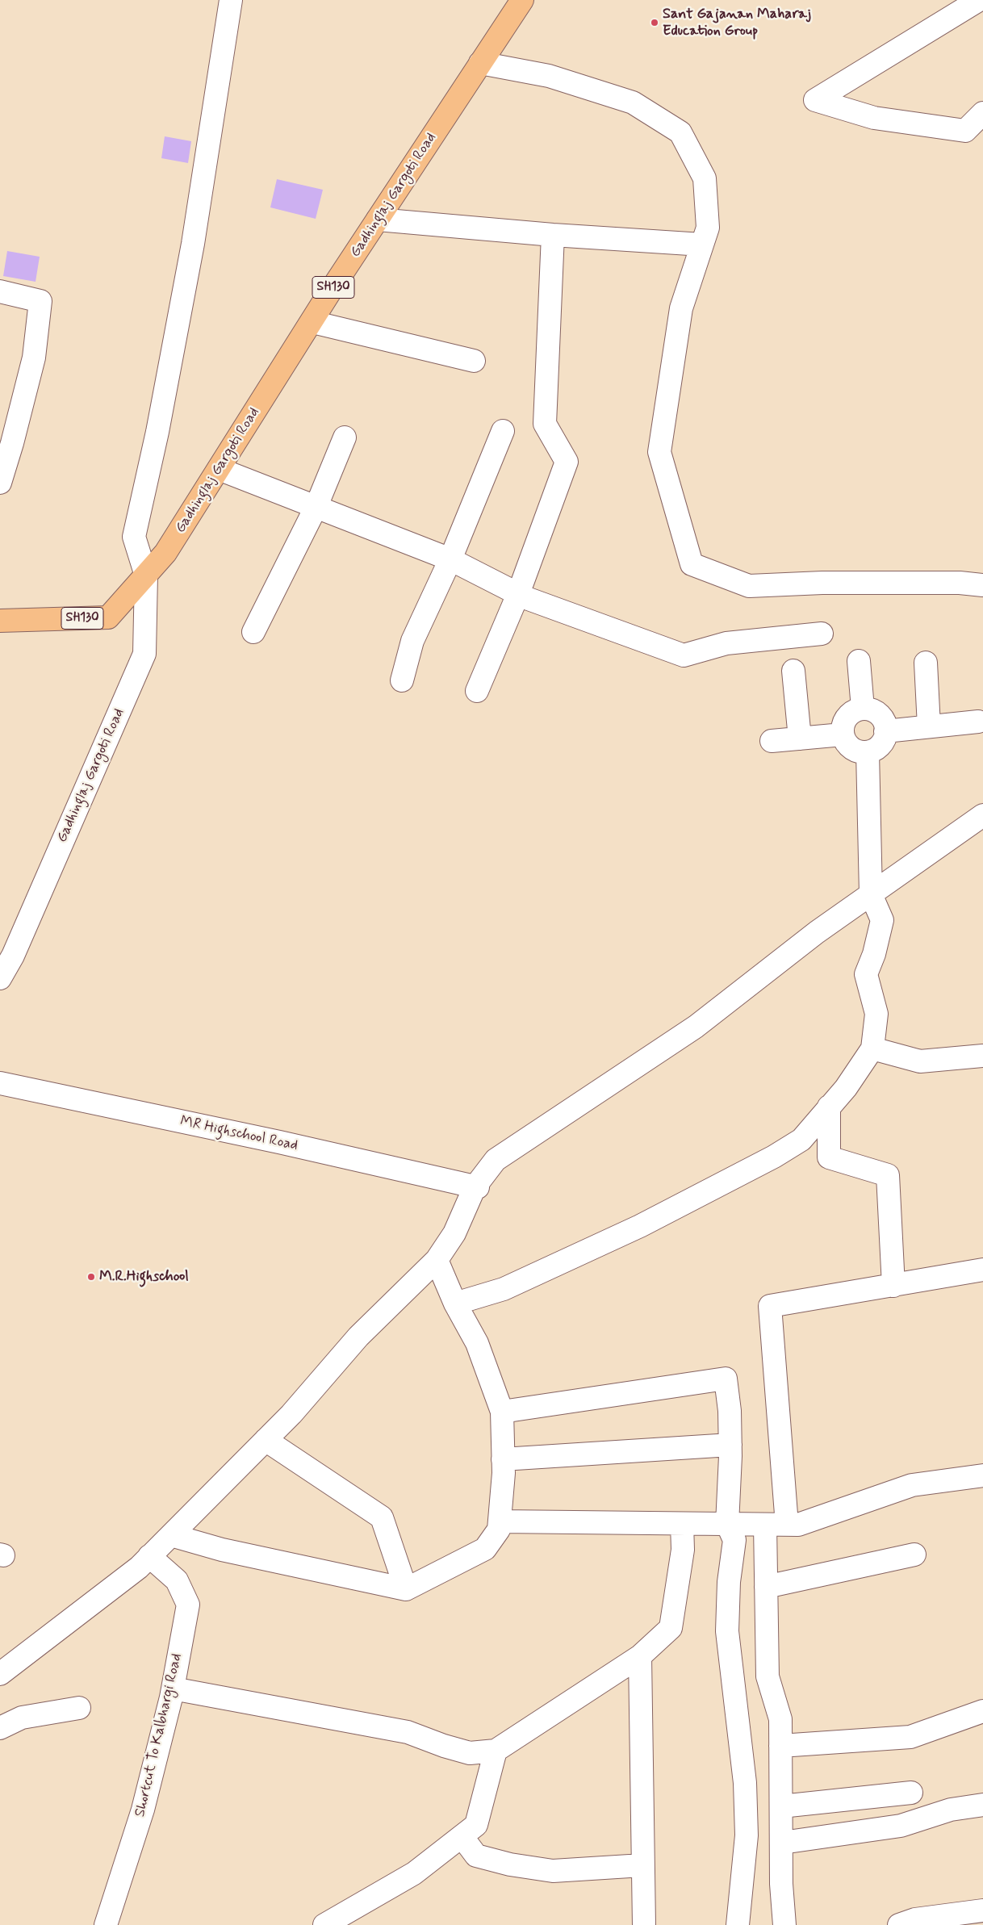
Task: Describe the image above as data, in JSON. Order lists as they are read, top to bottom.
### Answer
{
  "streets": {
    "main road": ["Gadhinglaj Gargoti Road", "SH130"],
    "street": ["MR Highschool Road", "Shortcut To Kalbhargi Road"]
  },
  "crossings": [
    ["Gadhinglaj Gargoti Road", "SH130"]
  ],
  "places": ["Sant Gajanan Maharaj Education Group", "M.R.Highschool"]
}
